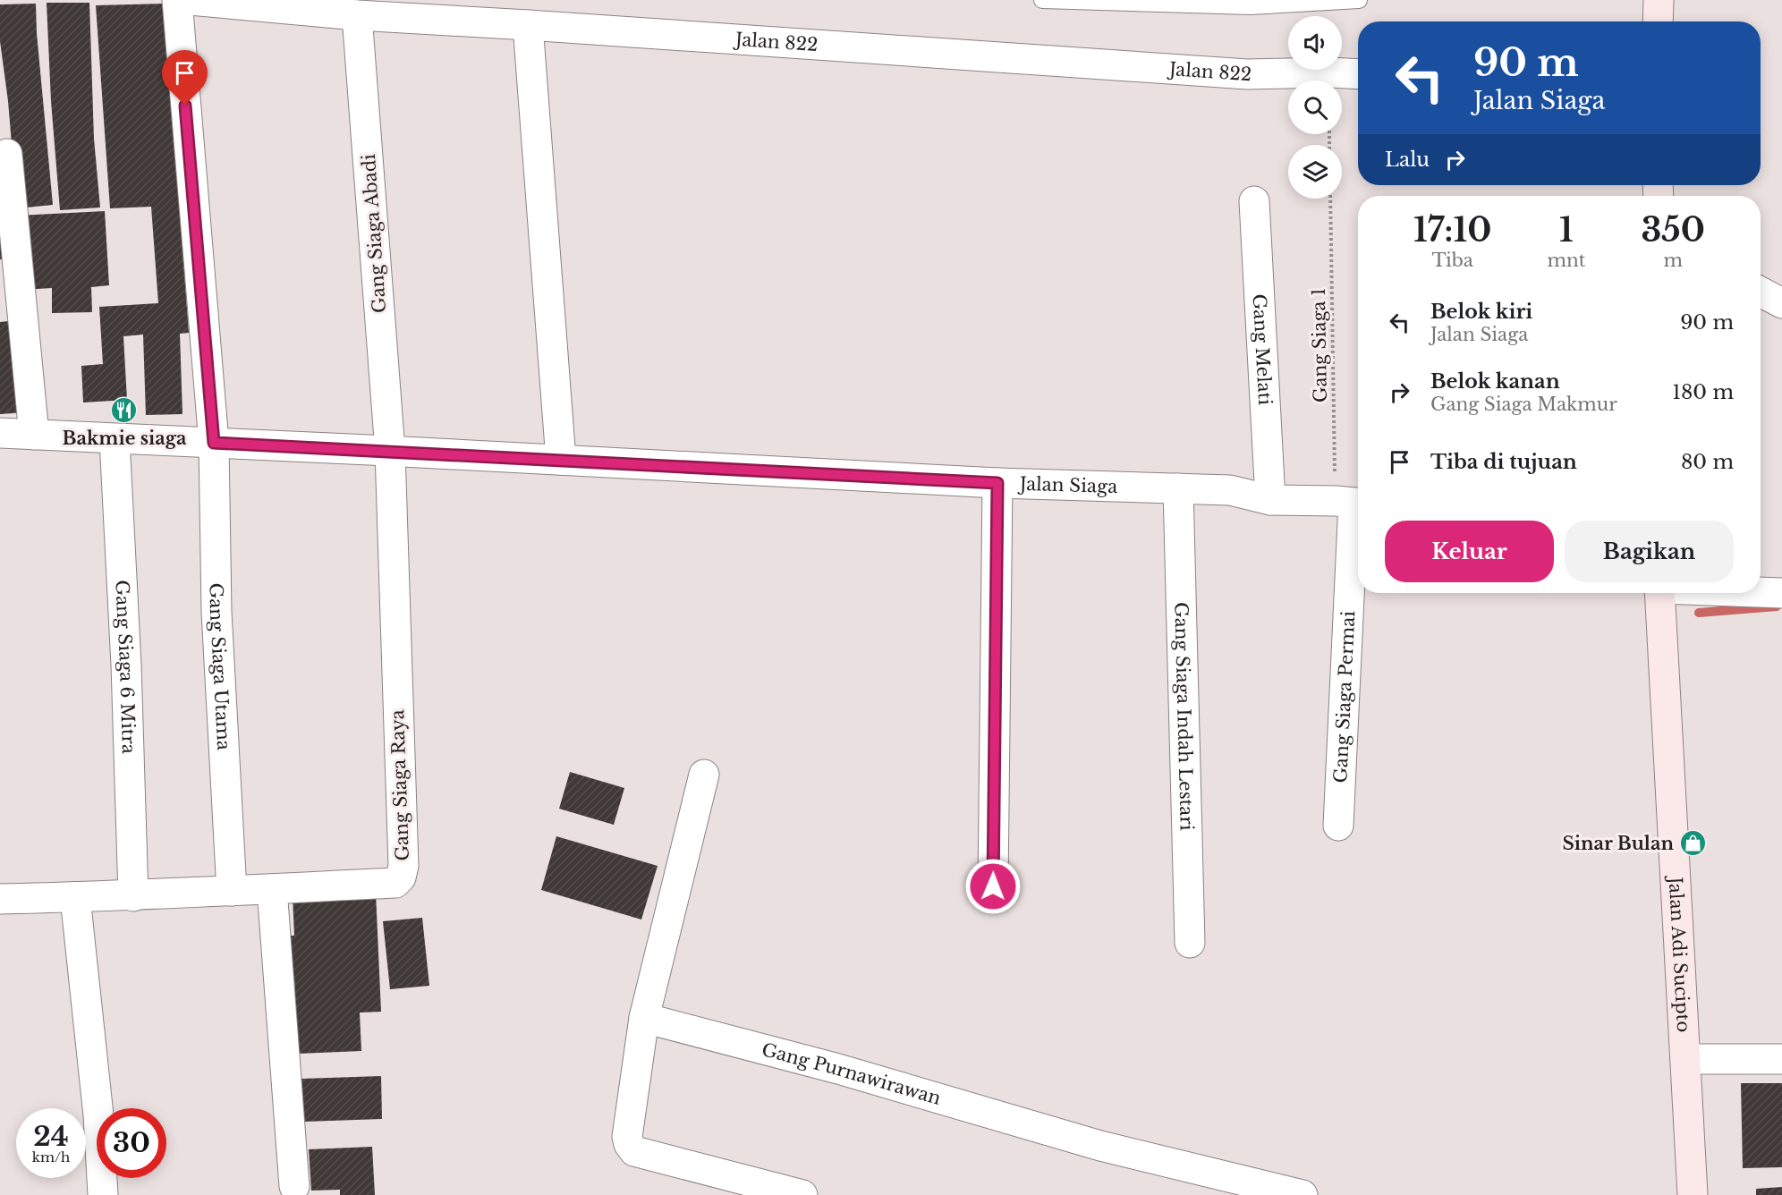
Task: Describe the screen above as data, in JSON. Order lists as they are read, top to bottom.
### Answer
{
  "streets": {
    "main road": ["Jalan Adi Sucipto"],
    "street": [
      "Jalan 822",
      "Gang Siaga Abadi",
      "Gang Melati",
      "Jalan Siaga",
      "Gang Siaga Utama",
      "Gang Siaga 6 Mitra",
      "Gang Siaga Permai",
      "Gang Siaga Indah Lestari",
      "Gang Siaga Raya",
      "Gang Purnawirawan"
    ],
    "path": ["Gang Siaga 1"]
  },
  "crossings": [
    ["Jalan 822", "Gang Siaga Abadi"],
    ["Gang Siaga Abadi", "Jalan Siaga"],
    ["Gang Siaga Abadi", "Gang Siaga Raya"],
    ["Gang Siaga 1", "Jalan Siaga"],
    ["Gang Siaga 1", "Gang Siaga Permai"],
    ["Gang Melati", "Jalan Siaga"],
    ["Jalan Siaga", "Gang Siaga Utama"],
    ["Jalan Siaga", "Gang Siaga 6 Mitra"],
    ["Jalan Siaga", "Gang Siaga Permai"],
    ["Jalan Siaga", "Gang Siaga Indah Lestari"],
    ["Jalan Siaga", "Gang Siaga Raya"],
    ["Gang Siaga Utama", "Gang Siaga Raya"],
    ["Gang Siaga 6 Mitra", "Gang Siaga Raya"]
  ],
  "places": {
    "restaurant": ["Bakmie siaga"],
    "shop": ["Sinar Bulan"]
  },
  "page": {
    "turn": ["90 m", "Jalan Siaga"],
    "then": "Lalu",
    "eta": [
      "17:10",
      "Tiba",
      "1",
      "mnt",
      "350",
      "m"
    ],
    "list": [
      {
        "name": "Belok kiri",
        "note": "Jalan Siaga",
        "value": "90 m"
      },
      {
        "name": "Belok kanan",
        "note": "Gang Siaga Makmur",
        "value": "180 m"
      },
      {
        "name": "Tiba di tujuan",
        "value": "80 m"
      }
    ],
    "buttons": ["Keluar", "Bagikan"],
    "speed": "24 km/h",
    "limit": "30"
  }
}
